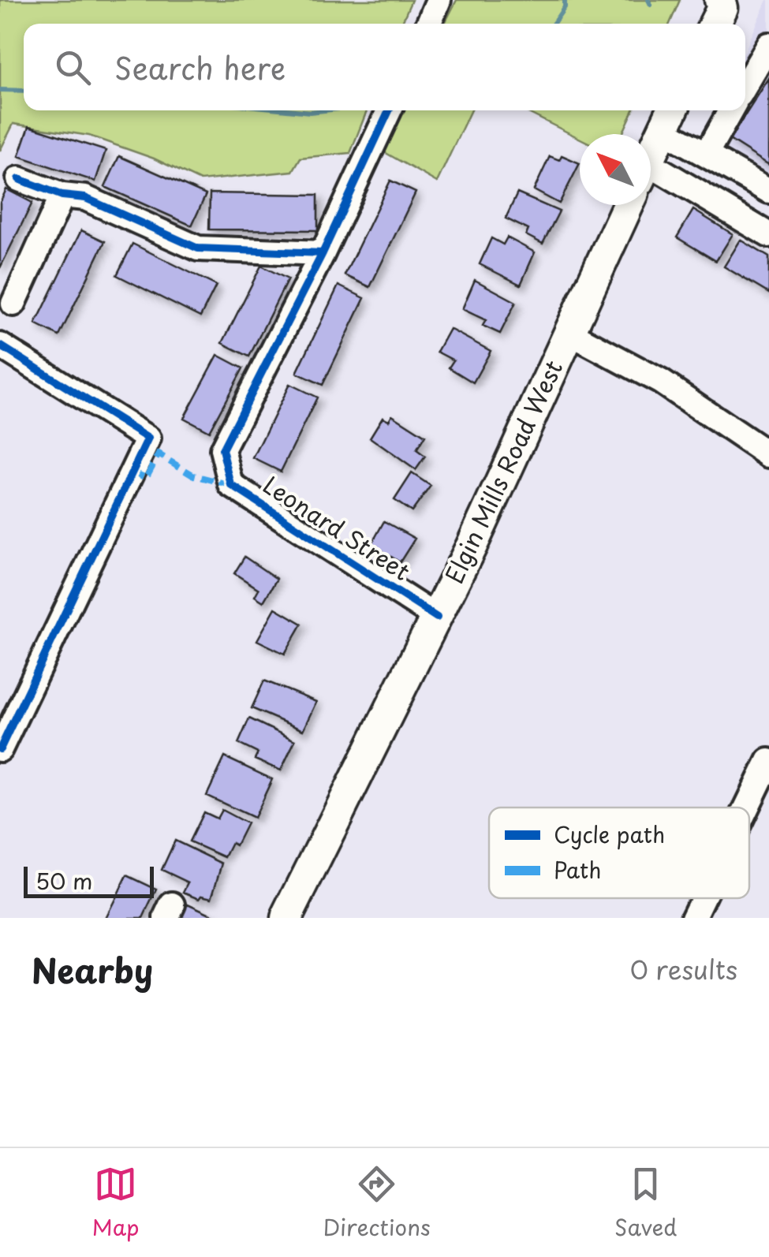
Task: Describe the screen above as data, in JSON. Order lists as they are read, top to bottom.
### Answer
{
  "streets": {
    "main road": ["Elgin Mills Road West"],
    "street": ["Leonard Street"]
  },
  "crossings": [
    ["Elgin Mills Road West", "Leonard Street"]
  ],
  "legend": ["Cycle path", "Path"],
  "scale_bar": "50 m",
  "north": "top left",
  "page": {
    "search": "Search here",
    "scale": "50 m",
    "heading": ["Nearby", "0 results"],
    "nav": ["Map", "Directions", "Saved"]
  }
}
